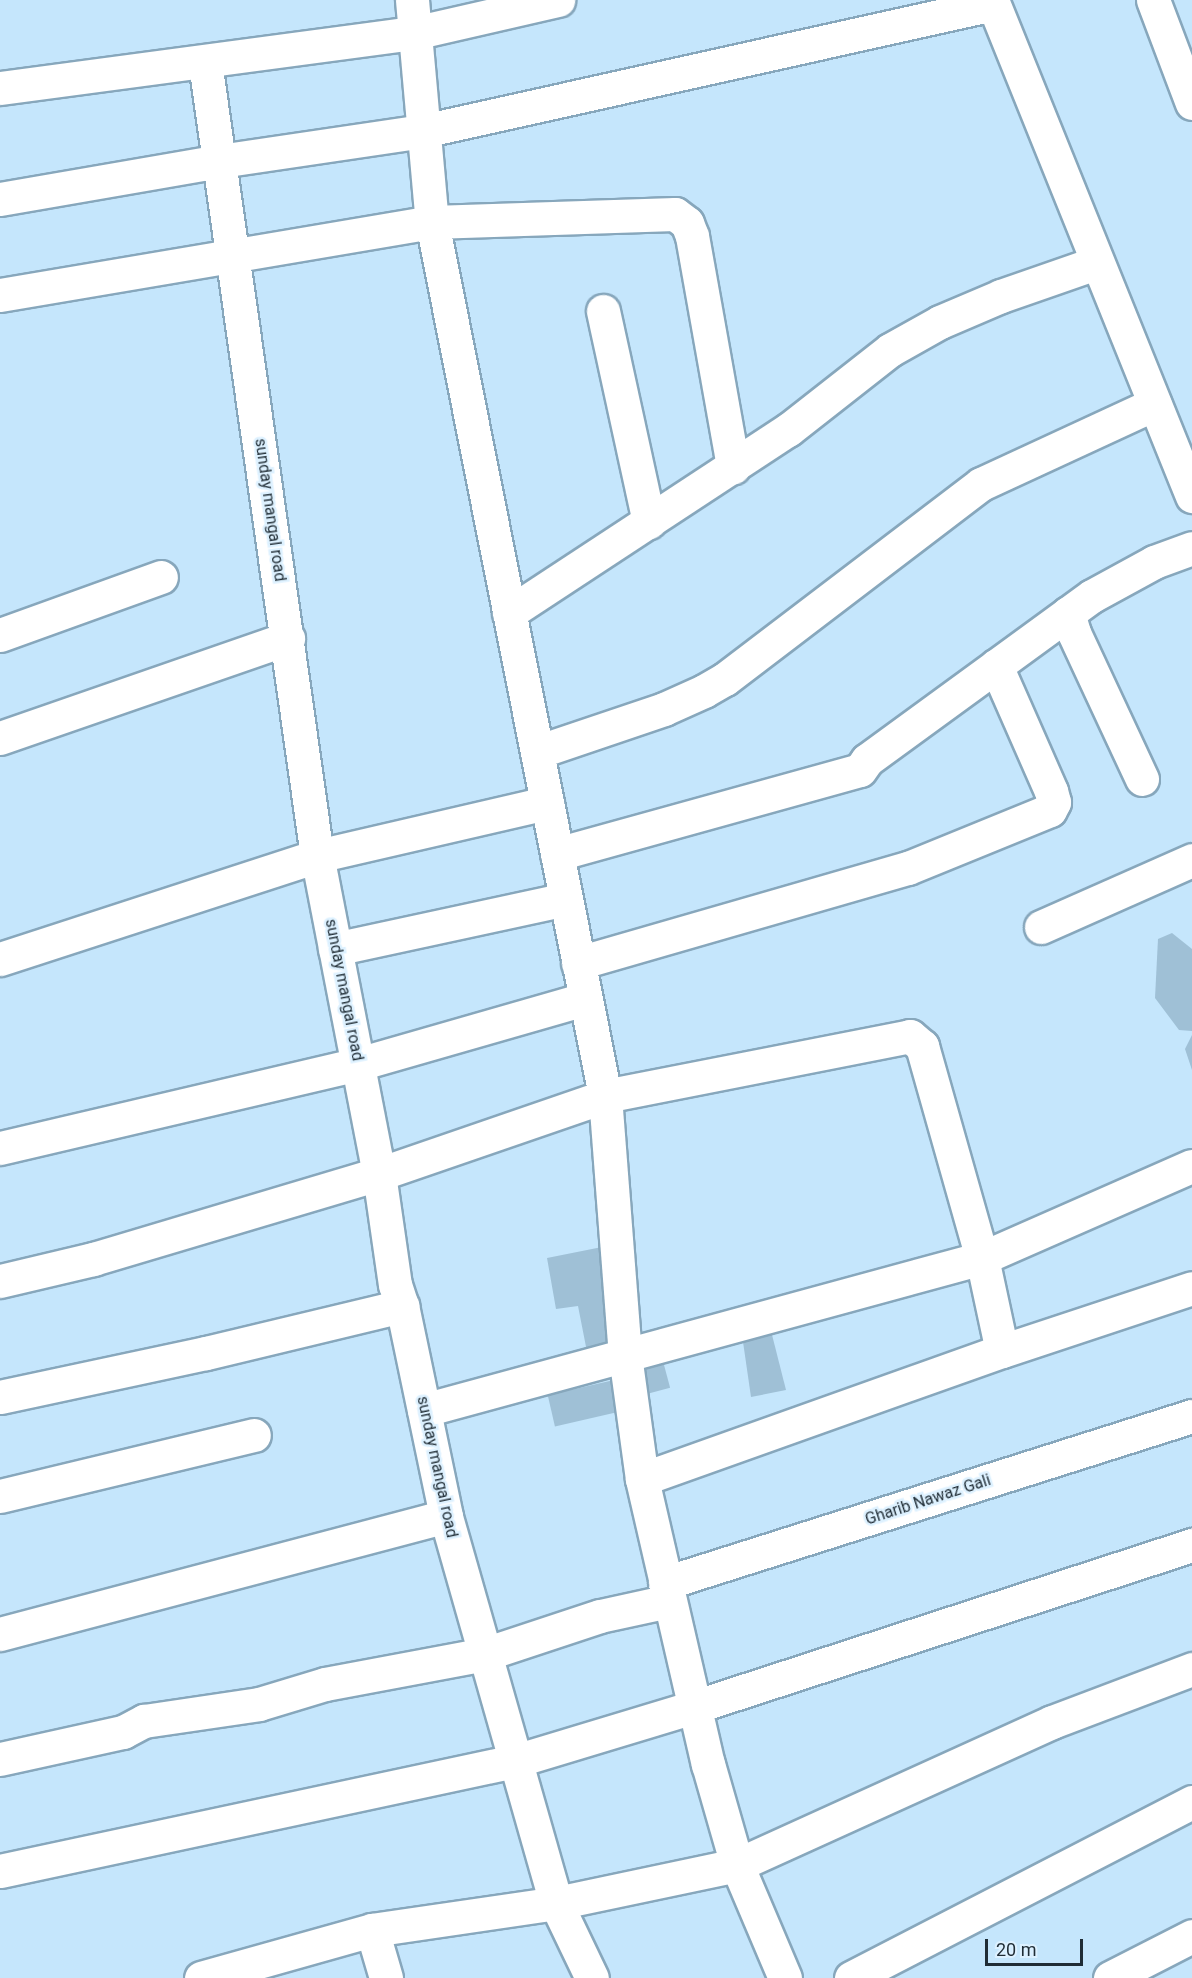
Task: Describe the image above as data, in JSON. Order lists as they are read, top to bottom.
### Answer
{
  "streets": {
    "street": ["sunday mangal road", "Gharib Nawaz Gali"]
  },
  "crossings": [
    ["sunday mangal road", "Gharib Nawaz Gali"]
  ],
  "scale_bar": "20 m"
}
